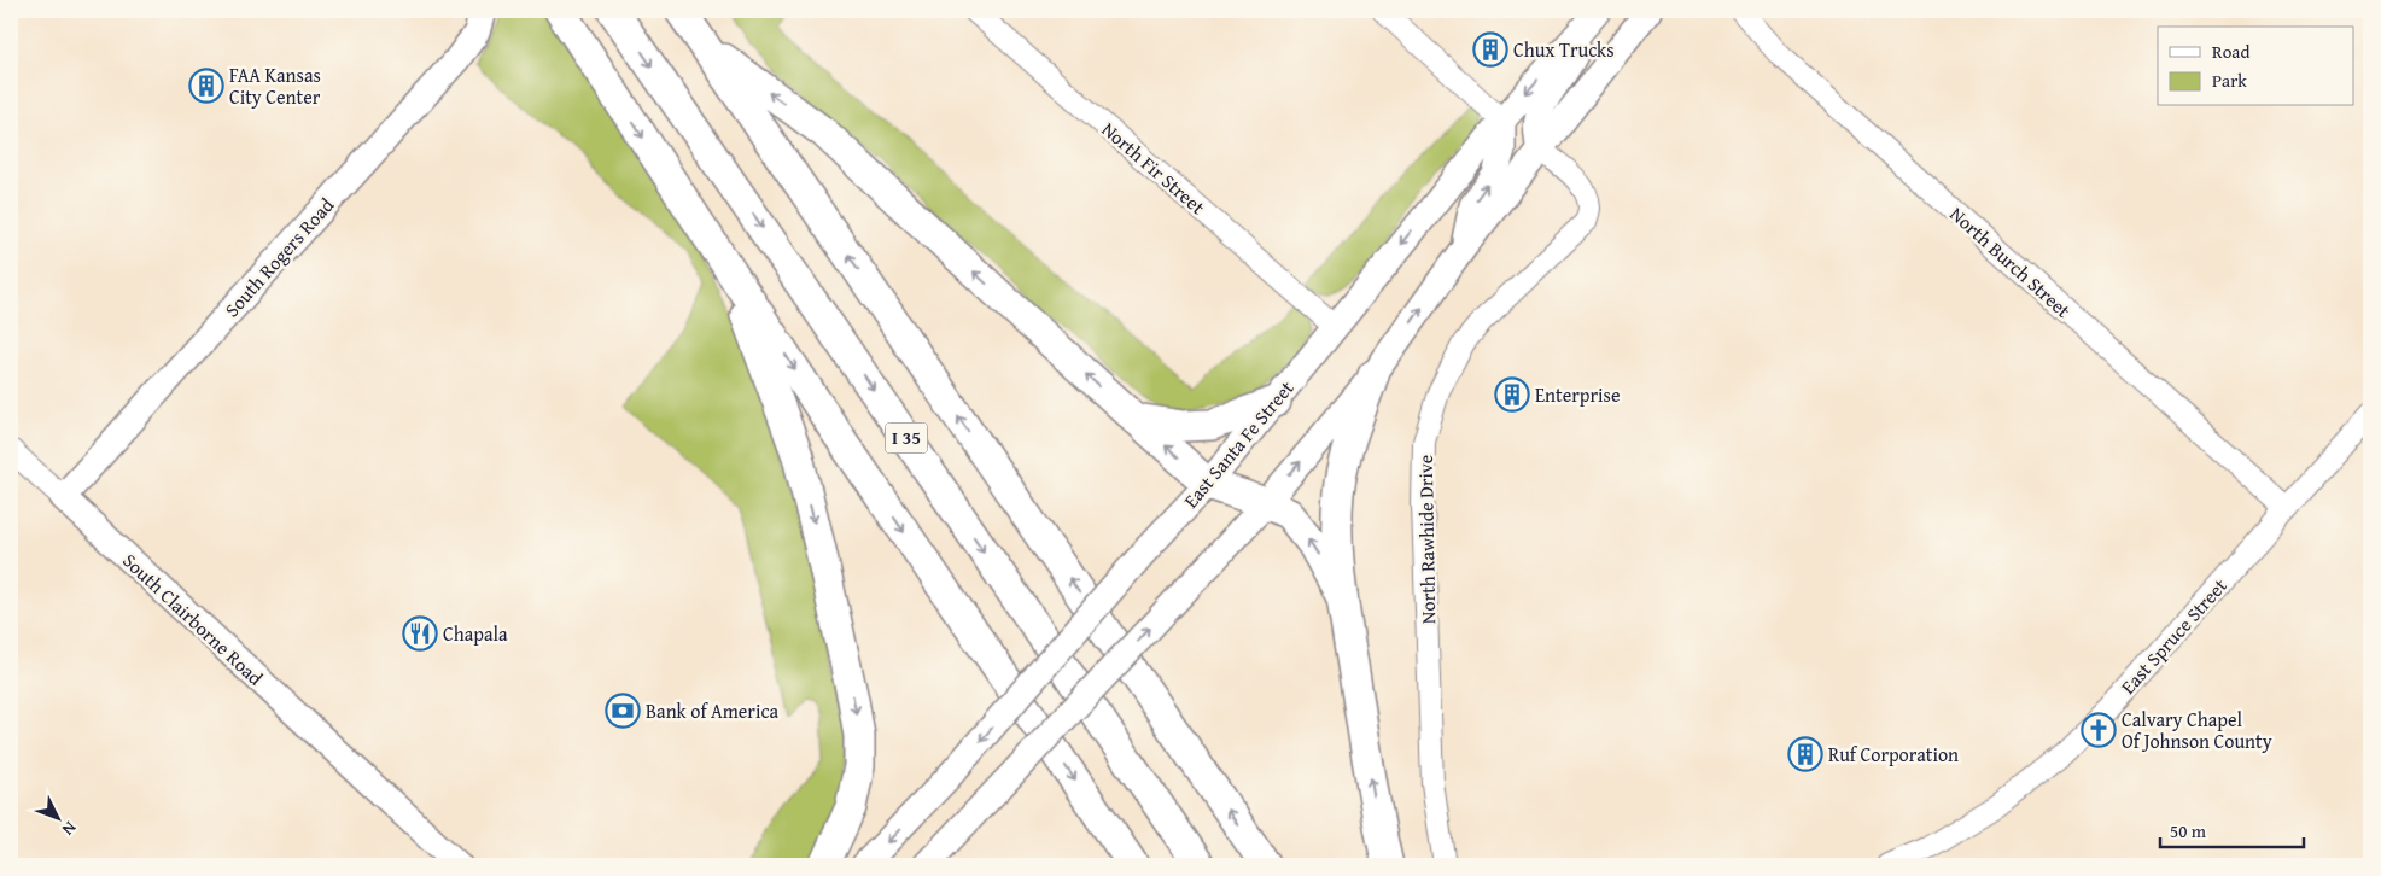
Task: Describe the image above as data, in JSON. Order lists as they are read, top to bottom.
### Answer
{
  "streets": {
    "highway": ["I 35"],
    "main road": ["South Rogers Road", "East Santa Fe Street", "South Clairborne Road"],
    "street": [
      "North Fir Street",
      "North Burch Street",
      "North Rawhide Drive",
      "East Spruce Street"
    ]
  },
  "crossings": [
    ["North Fir Street", "East Santa Fe Street"],
    ["South Rogers Road", "South Clairborne Road"],
    ["North Burch Street", "East Spruce Street"]
  ],
  "places": {
    "building": [
      "Chux Trucks",
      "FAA Kansas City Center",
      "Enterprise",
      "Ruf Corporation"
    ],
    "restaurant": ["Chapala"],
    "bank": ["Bank of America"],
    "church": ["Calvary Chapel Of Johnson County"]
  },
  "legend": ["Road", "Park"],
  "scale_bar": "50 m",
  "north": "bottom right"
}
